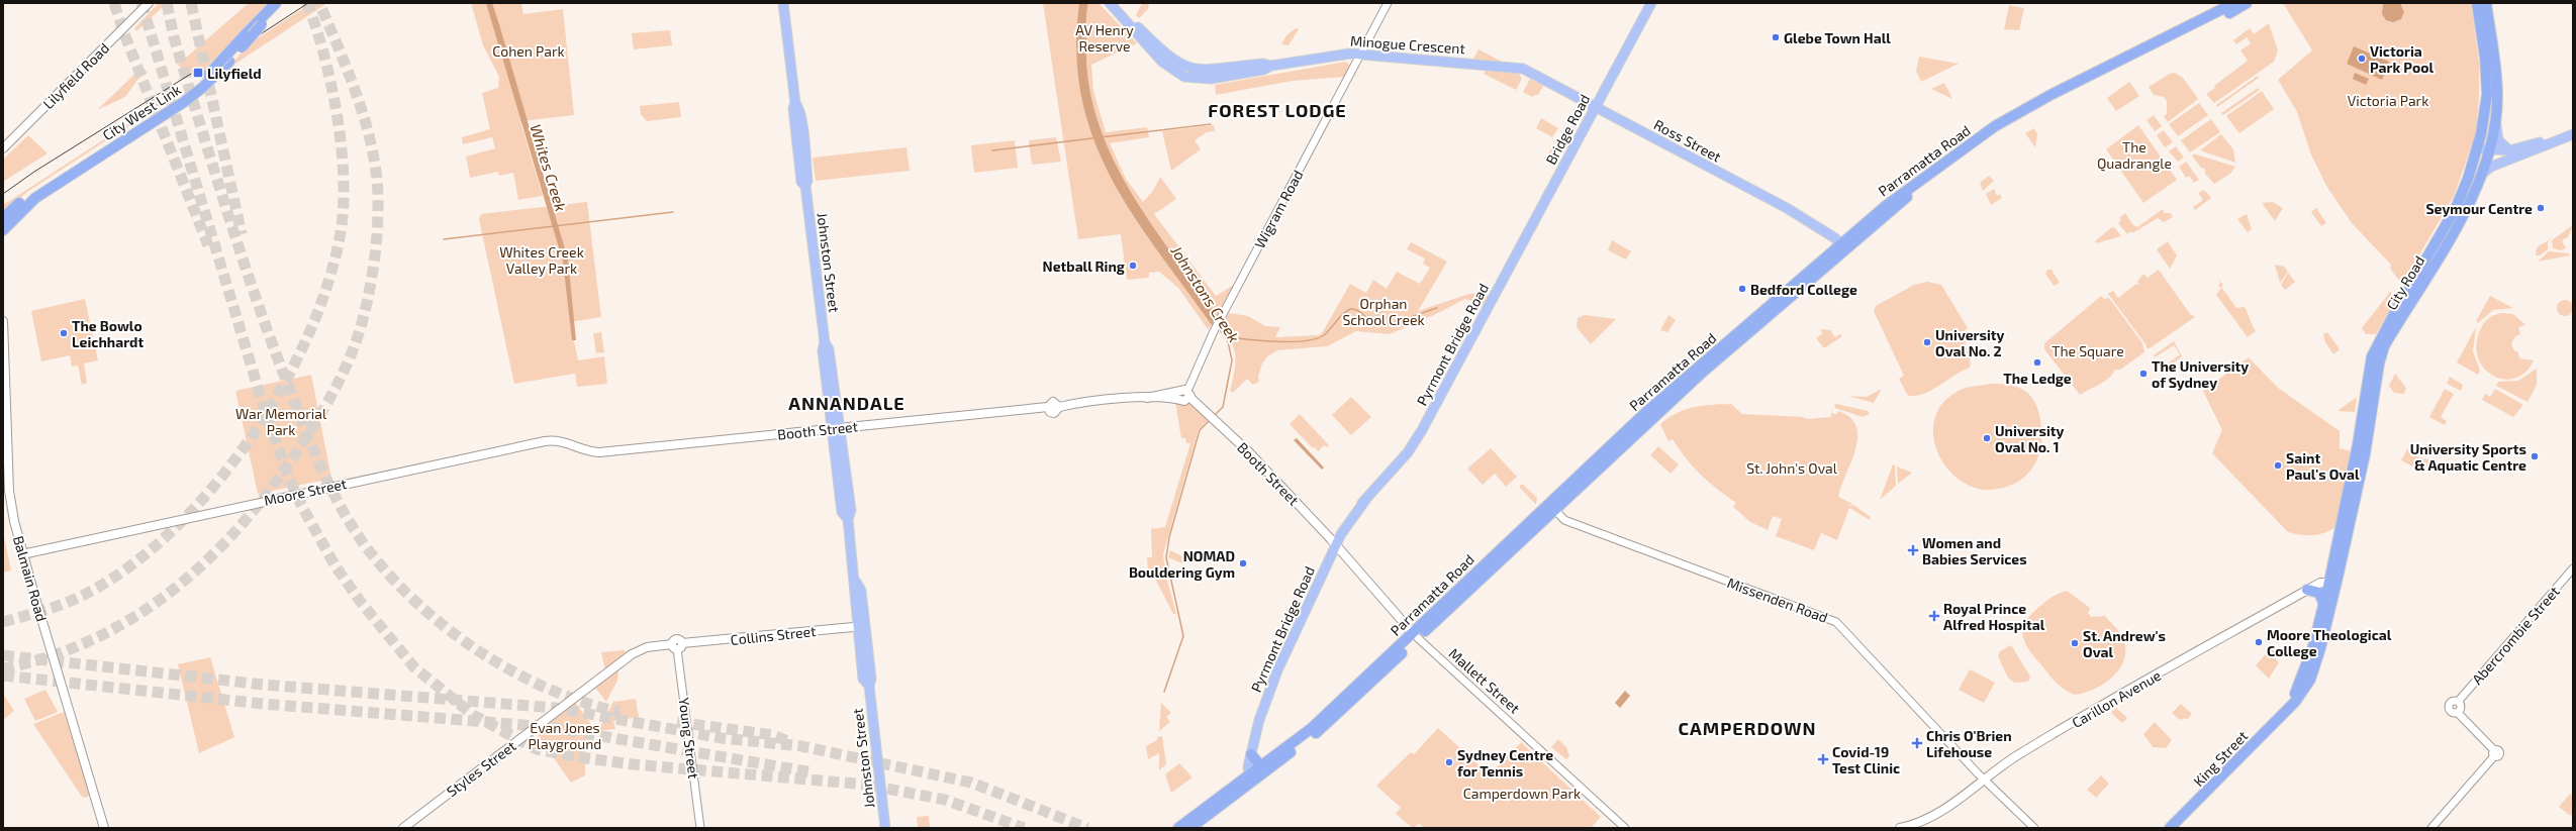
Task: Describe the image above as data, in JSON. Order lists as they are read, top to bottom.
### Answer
{
  "streets": {
    "highway": [
      "City West Link",
      "Parramatta Road",
      "City Road",
      "King Street"
    ],
    "main road": [
      "Minogue Crescent",
      "Lilyfield Road",
      "Bridge Road",
      "Ross Street",
      "Johnston Street",
      "Pyrmont Bridge Road",
      "Booth Street",
      "Moore Street",
      "Balmain Road",
      "Collins Street",
      "Mallett Street",
      "Carillon Avenue",
      "Styles Street"
    ],
    "street": [
      "Wigram Road",
      "Missenden Road",
      "Abercrombie Street",
      "Young Street"
    ]
  },
  "crossings": [
    ["Minogue Crescent", "Ross Street"],
    ["Minogue Crescent", "Wigram Road"],
    ["Bridge Road", "Ross Street"],
    ["Bridge Road", "Pyrmont Bridge Road"],
    ["Ross Street", "Parramatta Road"],
    ["Parramatta Road", "Pyrmont Bridge Road"],
    ["Parramatta Road", "Missenden Road"],
    ["Parramatta Road", "Mallett Street"],
    ["Wigram Road", "Booth Street"],
    ["Johnston Street", "Booth Street"],
    ["Johnston Street", "Collins Street"],
    ["City Road", "Carillon Avenue"],
    ["City Road", "King Street"],
    ["Pyrmont Bridge Road", "Booth Street"],
    ["Pyrmont Bridge Road", "Mallett Street"],
    ["Booth Street", "Moore Street"],
    ["Booth Street", "Mallett Street"],
    ["Moore Street", "Balmain Road"],
    ["Missenden Road", "Carillon Avenue"],
    ["Collins Street", "Young Street"],
    ["Collins Street", "Styles Street"],
    ["Carillon Avenue", "King Street"]
  ],
  "districts": ["FOREST LODGE", "ANNANDALE", "CAMPERDOWN"],
  "water": ["Whites Creek", "Johnstons Creek"],
  "parks": [
    "AV Henry Reserve",
    "Cohen Park",
    "Victoria Park",
    "The Quadrangle",
    "Whites Creek Valley Park",
    "Orphan School Creek",
    "The Square",
    "War Memorial Park",
    "St. John's Oval",
    "Evan Jones Playground",
    "Camperdown Park"
  ],
  "places": {
    "other": [
      "Glebe Town Hall",
      "Victoria Park Pool",
      "Seymour Centre",
      "Netball Ring",
      "Bedford College",
      "The Bowlo Leichhardt",
      "University Oval No. 2",
      "The Ledge",
      "The University of Sydney",
      "University Oval No. 1",
      "University Sports & Aquatic Centre",
      "Saint Paul's Oval",
      "NOMAD Bouldering Gym",
      "Moore Theological College",
      "St. Andrew's Oval",
      "Sydney Centre for Tennis"
    ],
    "transit": ["Lilyfield"],
    "health": [
      "Women and Babies Services",
      "Royal Prince Alfred Hospital",
      "Chris O'Brien Lifehouse",
      "Covid-19 Test Clinic"
    ]
  }
}
